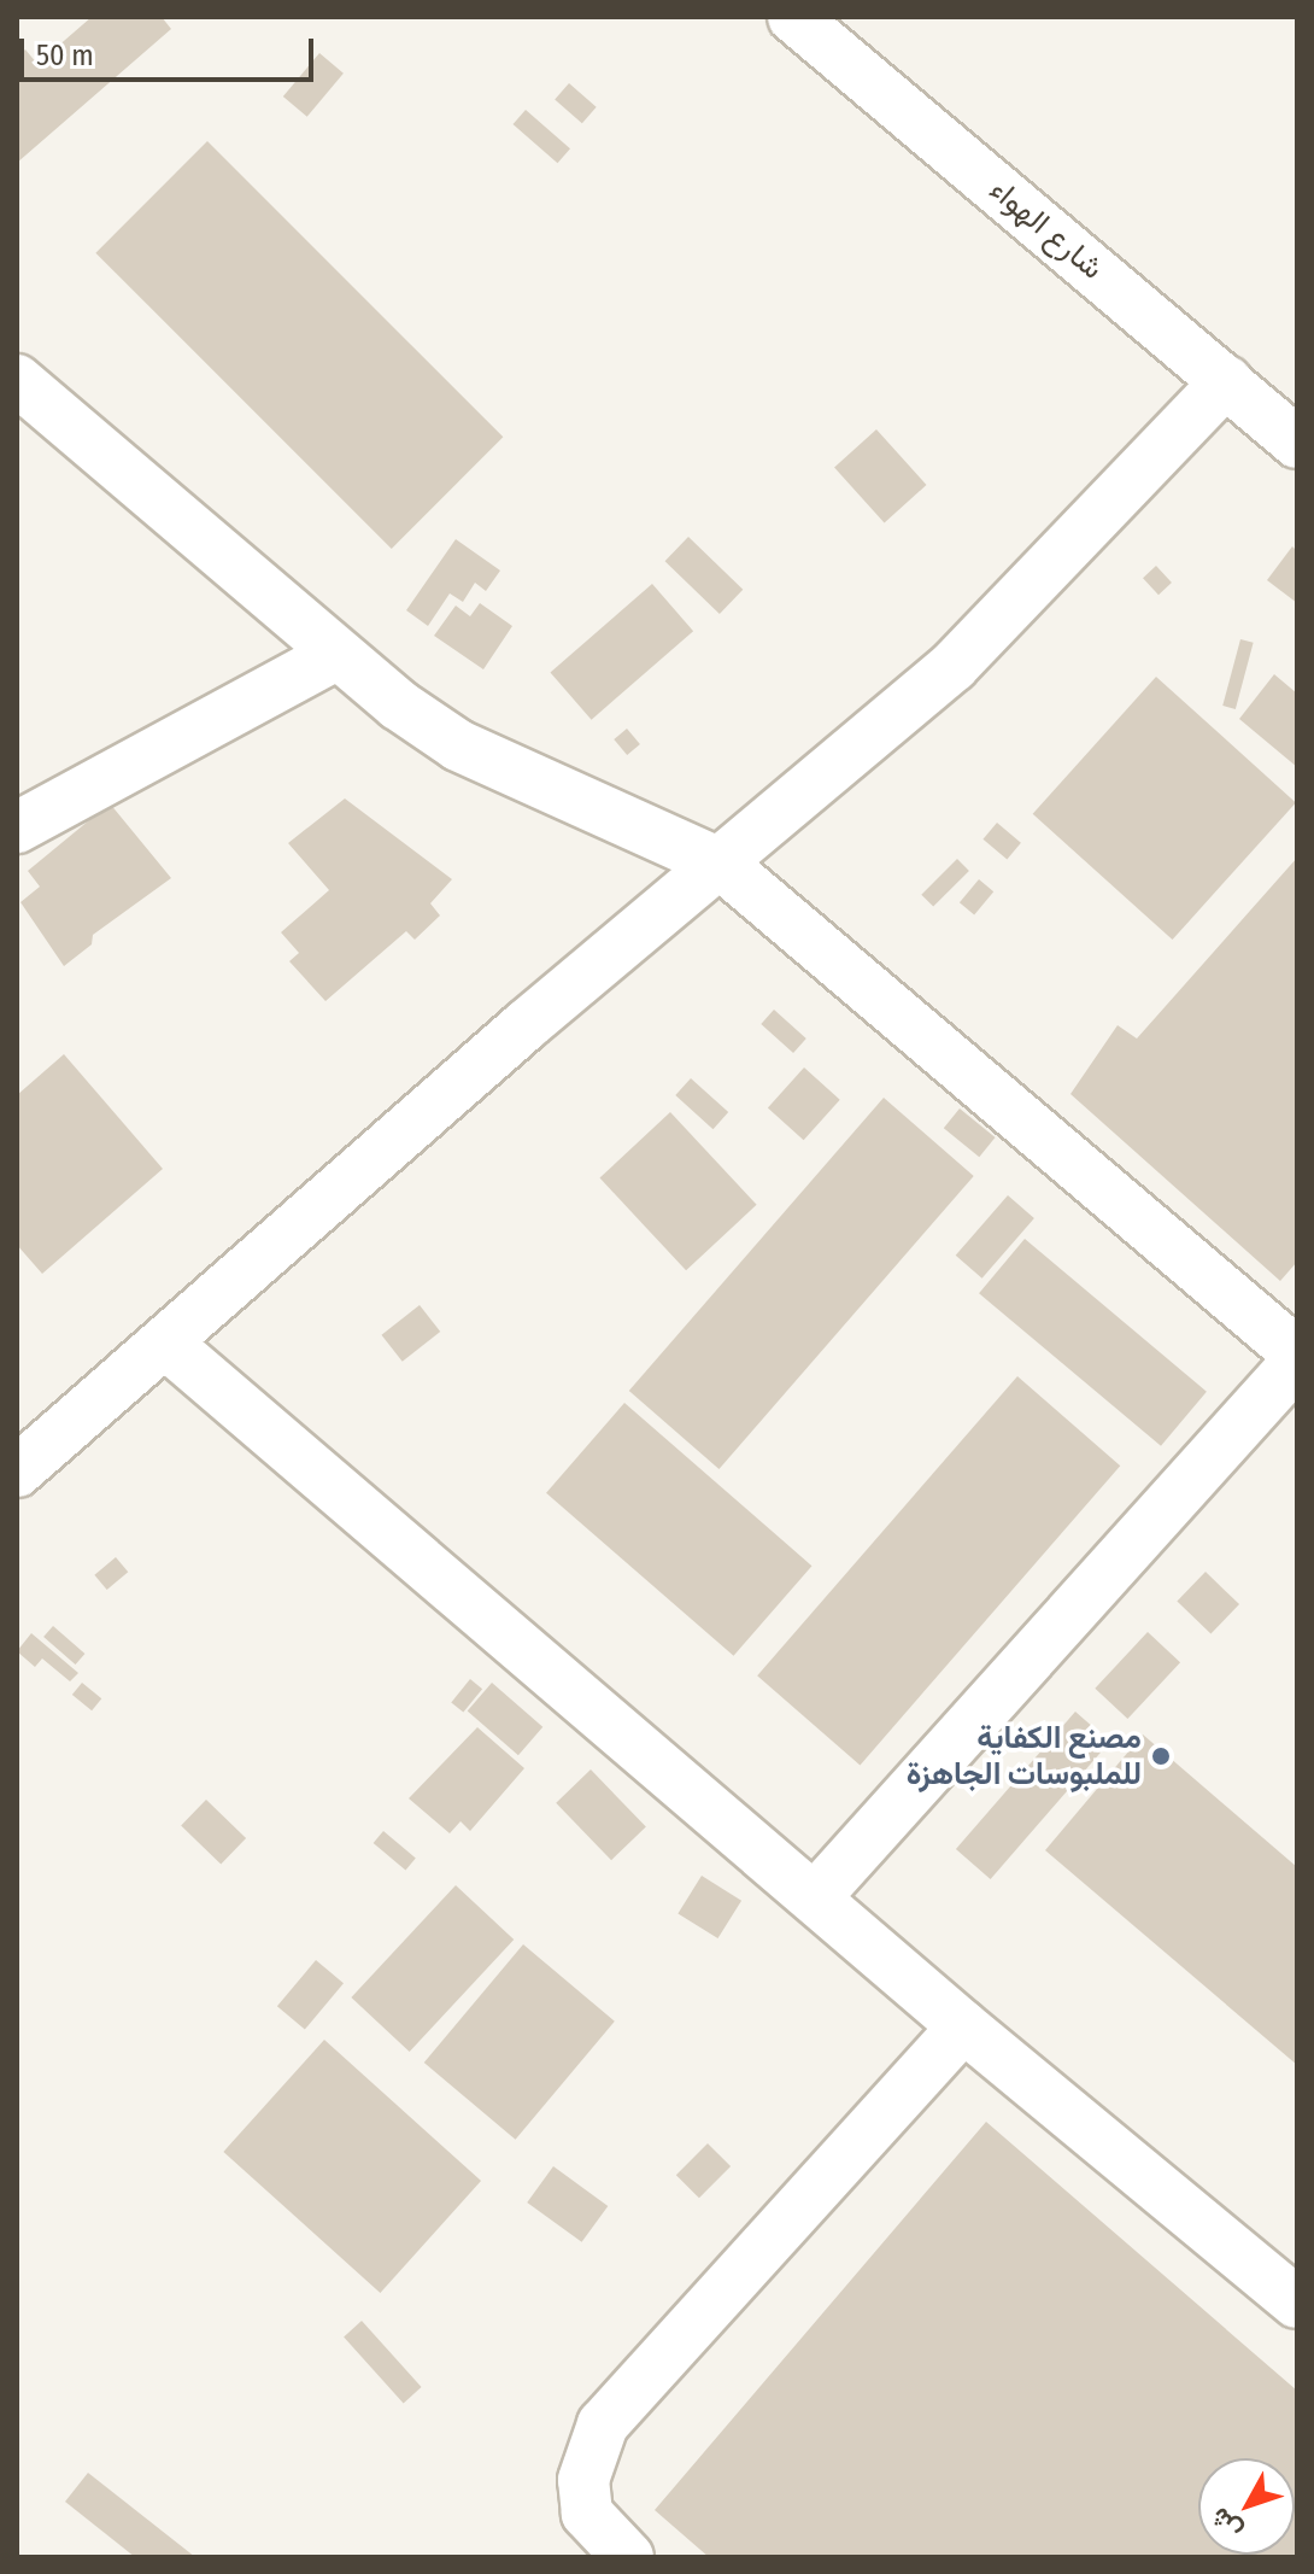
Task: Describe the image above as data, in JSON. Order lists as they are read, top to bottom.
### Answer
{
  "streets": {
    "street": ["شارع الهواء"]
  },
  "places": ["مصنع الكفاية للملبوسات الجاهزة"],
  "scale_bar": "50 m",
  "north": "bottom left"
}
